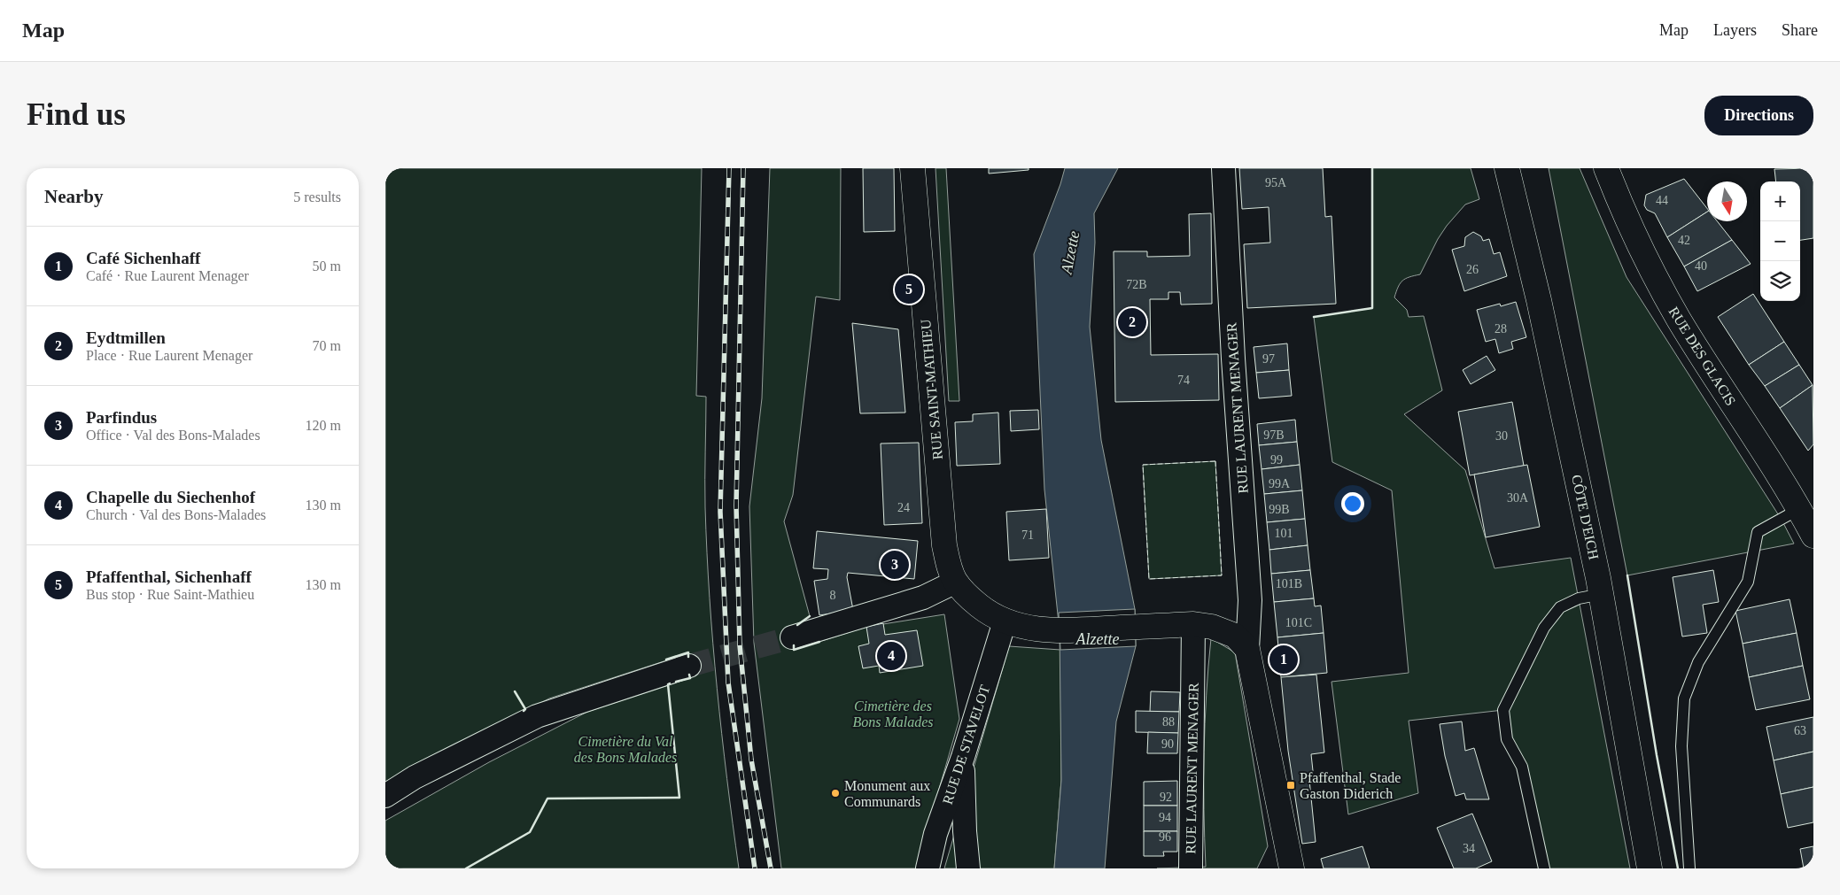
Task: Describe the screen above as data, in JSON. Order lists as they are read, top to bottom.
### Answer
{
  "streets": {
    "main road": [
      "RUE DES GLACIS",
      "RUE SAINT-MATHIEU",
      "RUE LAURENT MENAGER",
      "CÔTE D'EICH"
    ],
    "street": ["RUE DE STAVELOT"]
  },
  "crossings": [
    ["RUE SAINT-MATHIEU", "RUE LAURENT MENAGER"],
    ["RUE SAINT-MATHIEU", "RUE DE STAVELOT"]
  ],
  "water": ["Alzette"],
  "parks": ["Cimetière des Bons Malades", "Cimetière du Val des Bons Malades"],
  "places": {
    "transit": ["Pfaffenthal, Stade Gaston Diderich"],
    "other": ["Monument aux Communards"]
  },
  "house_numbers": [
    "95A",
    "44",
    "42",
    "40",
    "26",
    "72B",
    "28",
    "97",
    "74",
    "97B",
    "30",
    "99",
    "99A",
    "30A",
    "24",
    "99B",
    "101",
    "71",
    "101B",
    "8",
    "101C",
    "88",
    "63",
    "90",
    "92",
    "94",
    "96",
    "34"
  ],
  "north": "bottom",
  "page": {
    "header": "Map",
    "nav": ["Map", "Layers", "Share"],
    "buttons": "Directions",
    "title": "Find us",
    "heading": ["Nearby", "5 results"],
    "map_buttons": ["+", "−"],
    "list": [
      {
        "mark": "1",
        "name": "Café Sichenhaff",
        "note": "Café · Rue Laurent Menager",
        "value": "50 m"
      },
      {
        "mark": "2",
        "name": "Eydtmillen",
        "note": "Place · Rue Laurent Menager",
        "value": "70 m"
      },
      {
        "mark": "3",
        "name": "Parfindus",
        "note": "Office · Val des Bons-Malades",
        "value": "120 m"
      },
      {
        "mark": "4",
        "name": "Chapelle du Siechenhof",
        "note": "Church · Val des Bons-Malades",
        "value": "130 m"
      },
      {
        "mark": "5",
        "name": "Pfaffenthal, Sichenhaff",
        "note": "Bus stop · Rue Saint-Mathieu",
        "value": "130 m"
      }
    ],
    "pins": [
      "5",
      "2",
      "3",
      "4",
      "1"
    ]
  }
}
